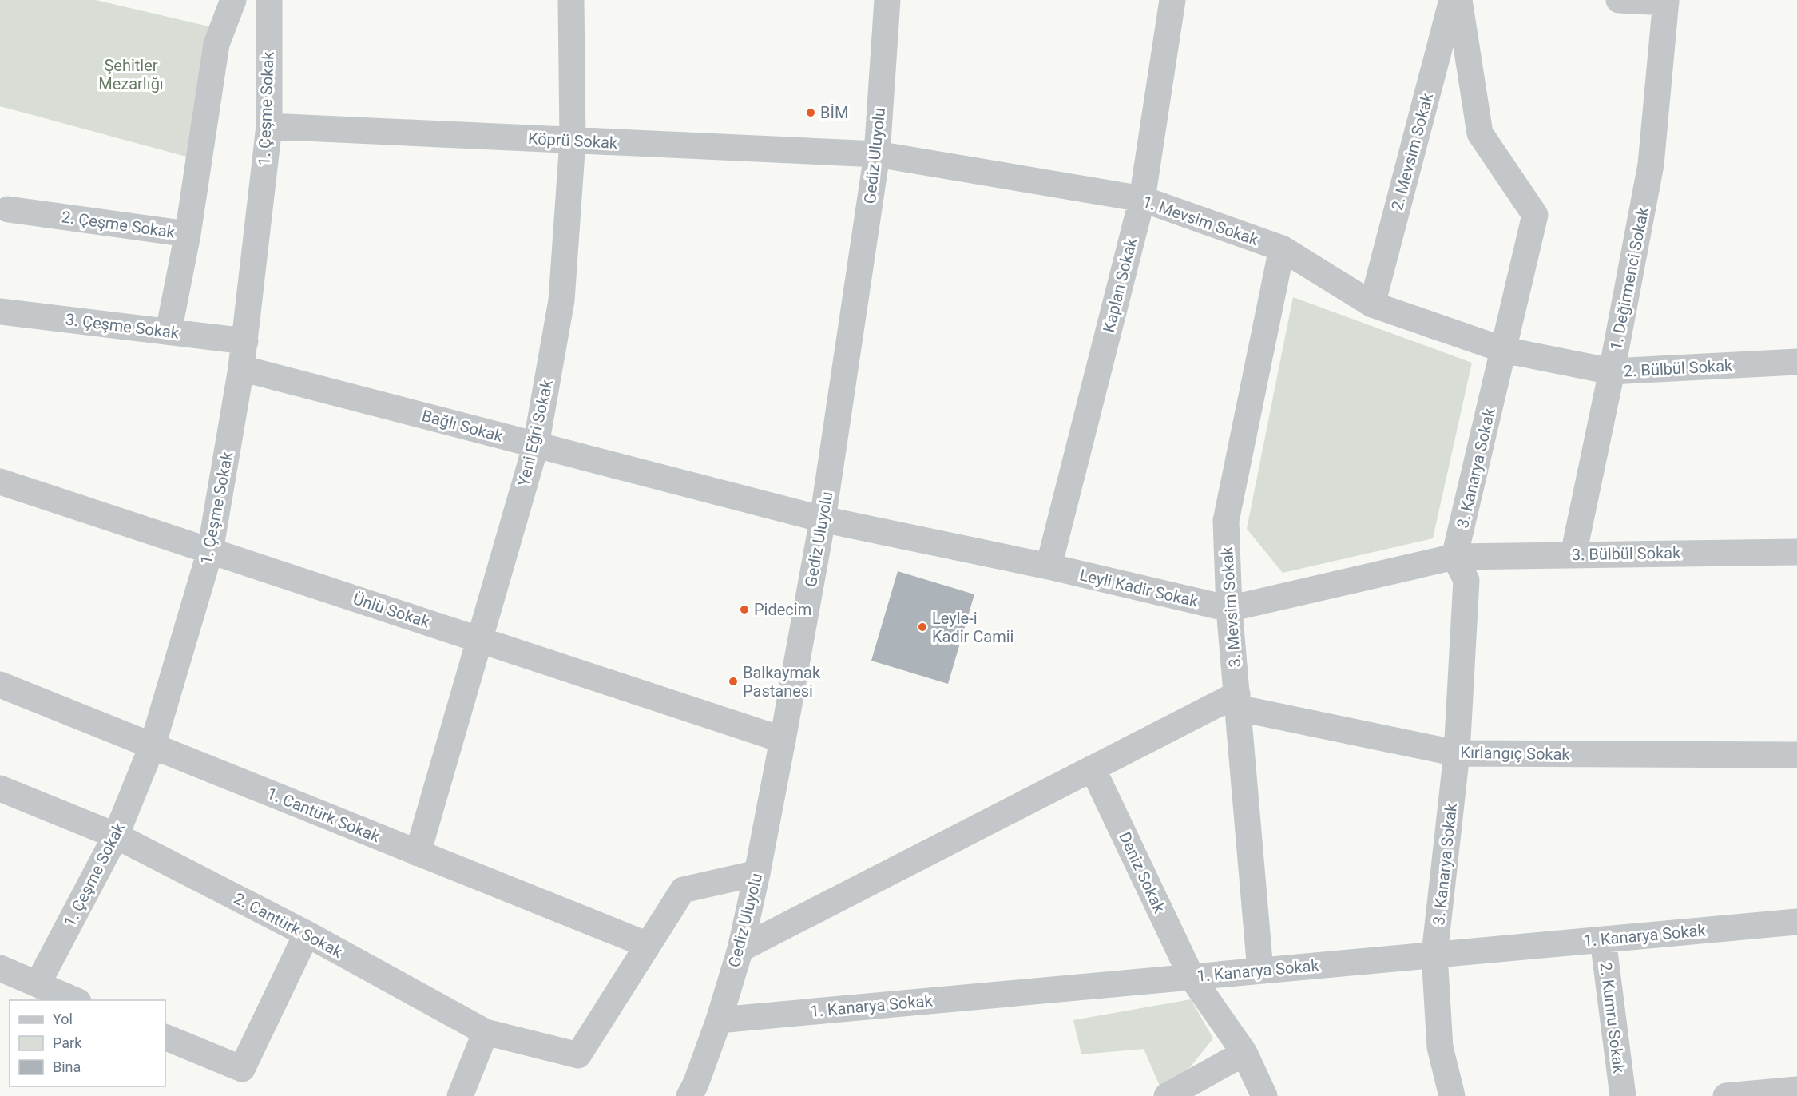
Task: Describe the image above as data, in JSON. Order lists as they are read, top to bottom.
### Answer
{
  "streets": {
    "street": [
      "1. Çeşme Sokak",
      "Köprü Sokak",
      "2. Mevsim Sokak",
      "Gediz Uluyolu",
      "1. Mevsim Sokak",
      "2. Çeşme Sokak",
      "1. Değirmenci Sokak",
      "Kaplan Sokak",
      "3. Çeşme Sokak",
      "2. Bülbül Sokak",
      "Bağlı Sokak",
      "Yeni Eğri Sokak",
      "3. Kanarya Sokak",
      "3. Bülbül Sokak",
      "Leyli Kadir Sokak",
      "3. Mevsim Sokak",
      "Ünlü Sokak",
      "Kırlangıç Sokak",
      "1. Cantürk Sokak",
      "Deniz Sokak",
      "2. Cantürk Sokak",
      "1. Kanarya Sokak",
      "2. Kumru Sokak"
    ]
  },
  "crossings": [
    ["1. Çeşme Sokak", "Köprü Sokak"],
    ["1. Çeşme Sokak", "3. Çeşme Sokak"],
    ["1. Çeşme Sokak", "Bağlı Sokak"],
    ["1. Çeşme Sokak", "Ünlü Sokak"],
    ["1. Çeşme Sokak", "1. Cantürk Sokak"],
    ["1. Çeşme Sokak", "2. Cantürk Sokak"],
    ["Köprü Sokak", "Gediz Uluyolu"],
    ["Köprü Sokak", "1. Mevsim Sokak"],
    ["Köprü Sokak", "Yeni Eğri Sokak"],
    ["2. Mevsim Sokak", "1. Mevsim Sokak"],
    ["Gediz Uluyolu", "1. Mevsim Sokak"],
    ["Gediz Uluyolu", "Bağlı Sokak"],
    ["Gediz Uluyolu", "Leyli Kadir Sokak"],
    ["Gediz Uluyolu", "Ünlü Sokak"],
    ["Gediz Uluyolu", "1. Kanarya Sokak"],
    ["1. Mevsim Sokak", "Kaplan Sokak"],
    ["1. Mevsim Sokak", "2. Bülbül Sokak"],
    ["1. Mevsim Sokak", "3. Kanarya Sokak"],
    ["1. Mevsim Sokak", "3. Mevsim Sokak"],
    ["2. Çeşme Sokak", "3. Çeşme Sokak"],
    ["1. Değirmenci Sokak", "2. Bülbül Sokak"],
    ["1. Değirmenci Sokak", "3. Bülbül Sokak"],
    ["Kaplan Sokak", "Leyli Kadir Sokak"],
    ["2. Bülbül Sokak", "3. Kanarya Sokak"],
    ["Bağlı Sokak", "Yeni Eğri Sokak"],
    ["Bağlı Sokak", "Leyli Kadir Sokak"],
    ["Yeni Eğri Sokak", "Ünlü Sokak"],
    ["Yeni Eğri Sokak", "1. Cantürk Sokak"],
    ["3. Kanarya Sokak", "3. Bülbül Sokak"],
    ["3. Kanarya Sokak", "Leyli Kadir Sokak"],
    ["3. Kanarya Sokak", "Kırlangıç Sokak"],
    ["3. Kanarya Sokak", "1. Kanarya Sokak"],
    ["3. Bülbül Sokak", "Leyli Kadir Sokak"],
    ["Leyli Kadir Sokak", "3. Mevsim Sokak"],
    ["3. Mevsim Sokak", "Kırlangıç Sokak"],
    ["3. Mevsim Sokak", "1. Kanarya Sokak"],
    ["1. Cantürk Sokak", "2. Cantürk Sokak"],
    ["Deniz Sokak", "1. Kanarya Sokak"],
    ["1. Kanarya Sokak", "2. Kumru Sokak"]
  ],
  "parks": ["Şehitler Mezarlığı"],
  "places": [
    "BİM",
    "Pidecim",
    "Leyle-i Kadir Camii",
    "Balkaymak Pastanesi"
  ],
  "legend": ["Yol", "Park", "Bina"]
}
